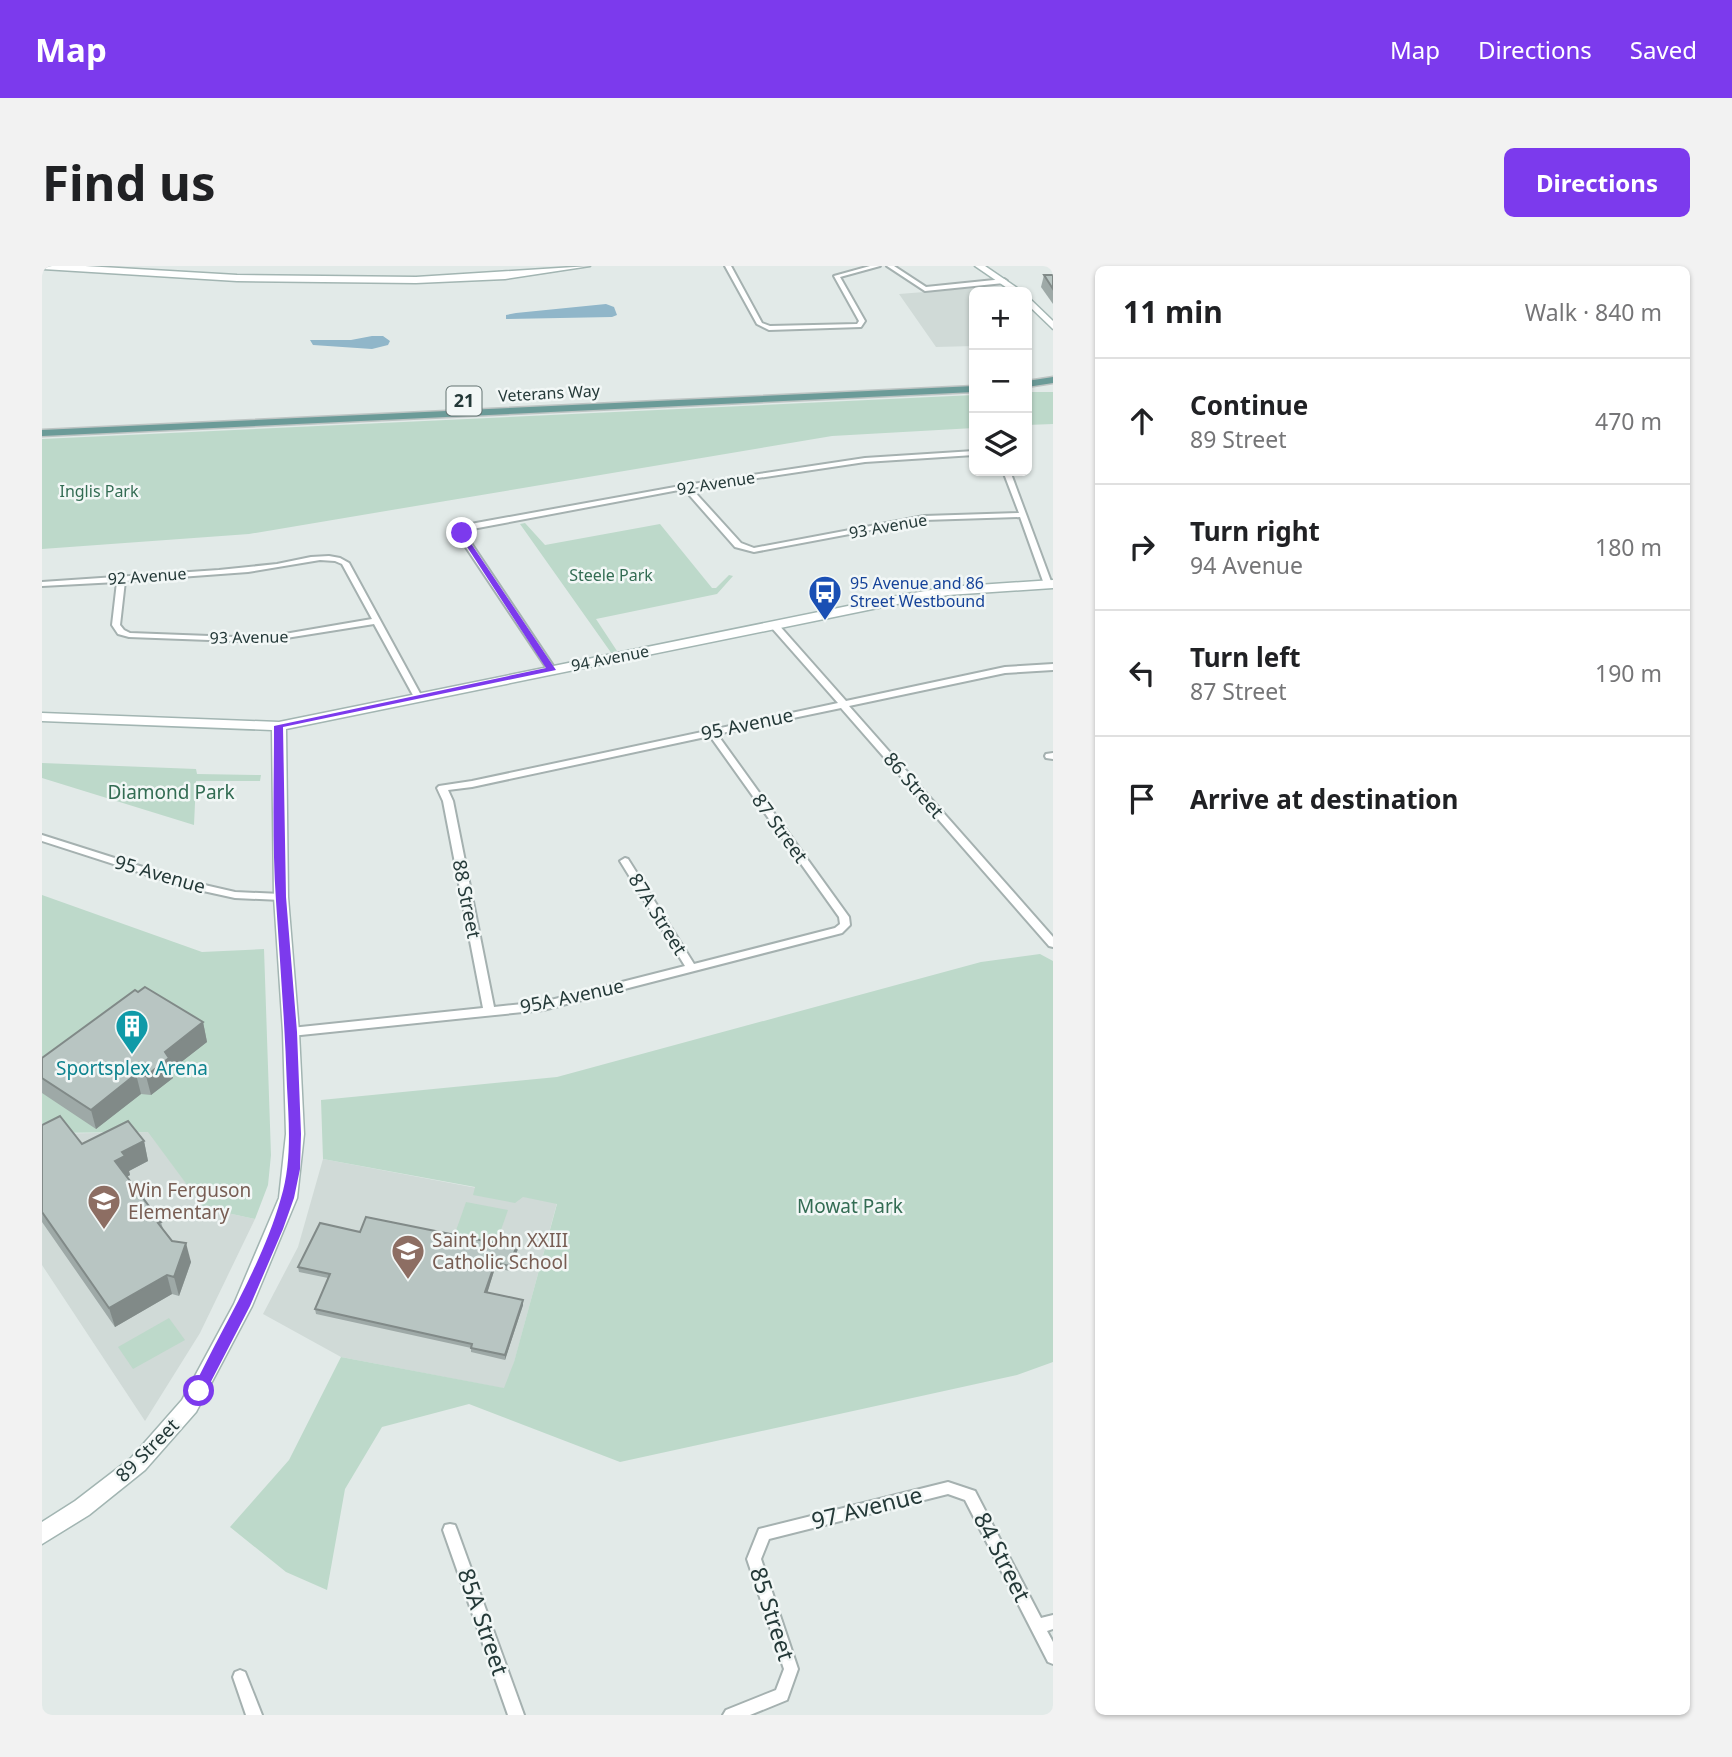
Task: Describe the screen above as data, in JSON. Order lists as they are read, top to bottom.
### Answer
{
  "streets": {
    "main road": ["Veterans Way", "21"],
    "street": [
      "92 Avenue",
      "93 Avenue",
      "94 Avenue",
      "95 Avenue",
      "86 Street",
      "87 Street",
      "88 Street",
      "87A Street",
      "95A Avenue",
      "89 Street",
      "97 Avenue",
      "84 Street",
      "85 Street",
      "85A Street"
    ]
  },
  "crossings": [
    ["92 Avenue", "93 Avenue"],
    ["92 Avenue", "94 Avenue"],
    ["94 Avenue", "86 Street"],
    ["94 Avenue", "89 Street"],
    ["95 Avenue", "86 Street"],
    ["95 Avenue", "87 Street"],
    ["95 Avenue", "88 Street"],
    ["95 Avenue", "89 Street"],
    ["87 Street", "95A Avenue"],
    ["88 Street", "95A Avenue"],
    ["87A Street", "95A Avenue"],
    ["95A Avenue", "89 Street"],
    ["97 Avenue", "84 Street"],
    ["97 Avenue", "85 Street"]
  ],
  "parks": [
    "Inglis Park",
    "Steele Park",
    "Diamond Park",
    "Mowat Park"
  ],
  "places": {
    "bus stop": ["95 Avenue and 86 Street Westbound"],
    "building": ["Sportsplex Arena"],
    "school or university": ["Win Ferguson Elementary", "Saint John XXIII Catholic School"]
  },
  "page": {
    "header": "Map",
    "nav": ["Map", "Directions", "Saved"],
    "buttons": "Directions",
    "title": "Find us",
    "heading": ["11 min", "Walk · 840 m"],
    "map_buttons": ["+", "−"],
    "list": [
      ["Continue", "89 Street", "470 m"],
      ["Turn right", "94 Avenue", "180 m"],
      ["Turn left", "87 Street", "190 m"],
      "Arrive at destination"
    ]
  }
}
